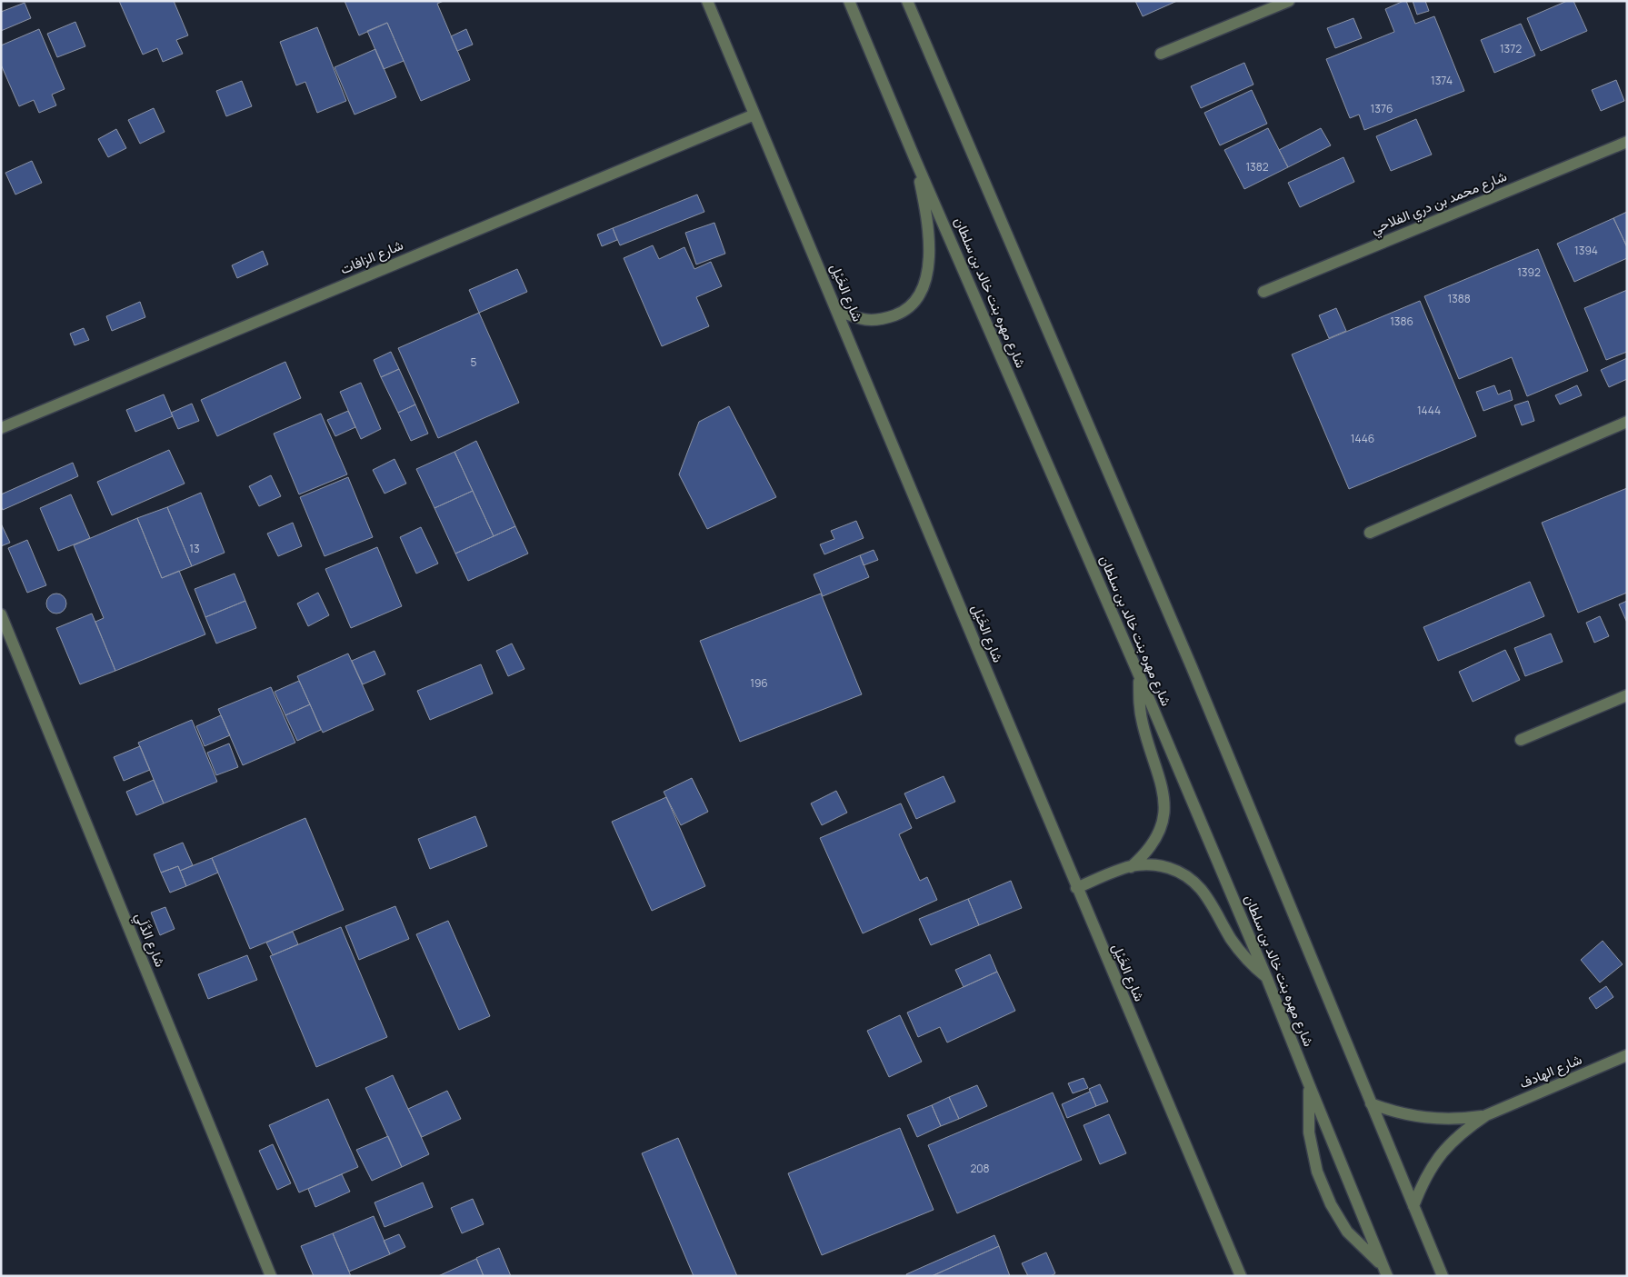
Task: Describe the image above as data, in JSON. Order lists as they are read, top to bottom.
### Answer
{
  "streets": {
    "street": [
      "شارع محمد بن دري الفلاحي",
      "شارع الزافات",
      "شارع الخَيْل",
      "شارع مهره بنت خالد بن سلطان",
      "شارع الدَّلَي",
      "شارع الهادف"
    ]
  },
  "crossings": [
    ["شارع الزافات", "شارع الخَيْل"]
  ],
  "house_numbers": [
    "1372",
    "1374",
    "1376",
    "1382",
    "1394",
    "1392",
    "1388",
    "1386",
    "5",
    "1444",
    "1446",
    "13",
    "196",
    "208"
  ]
}
